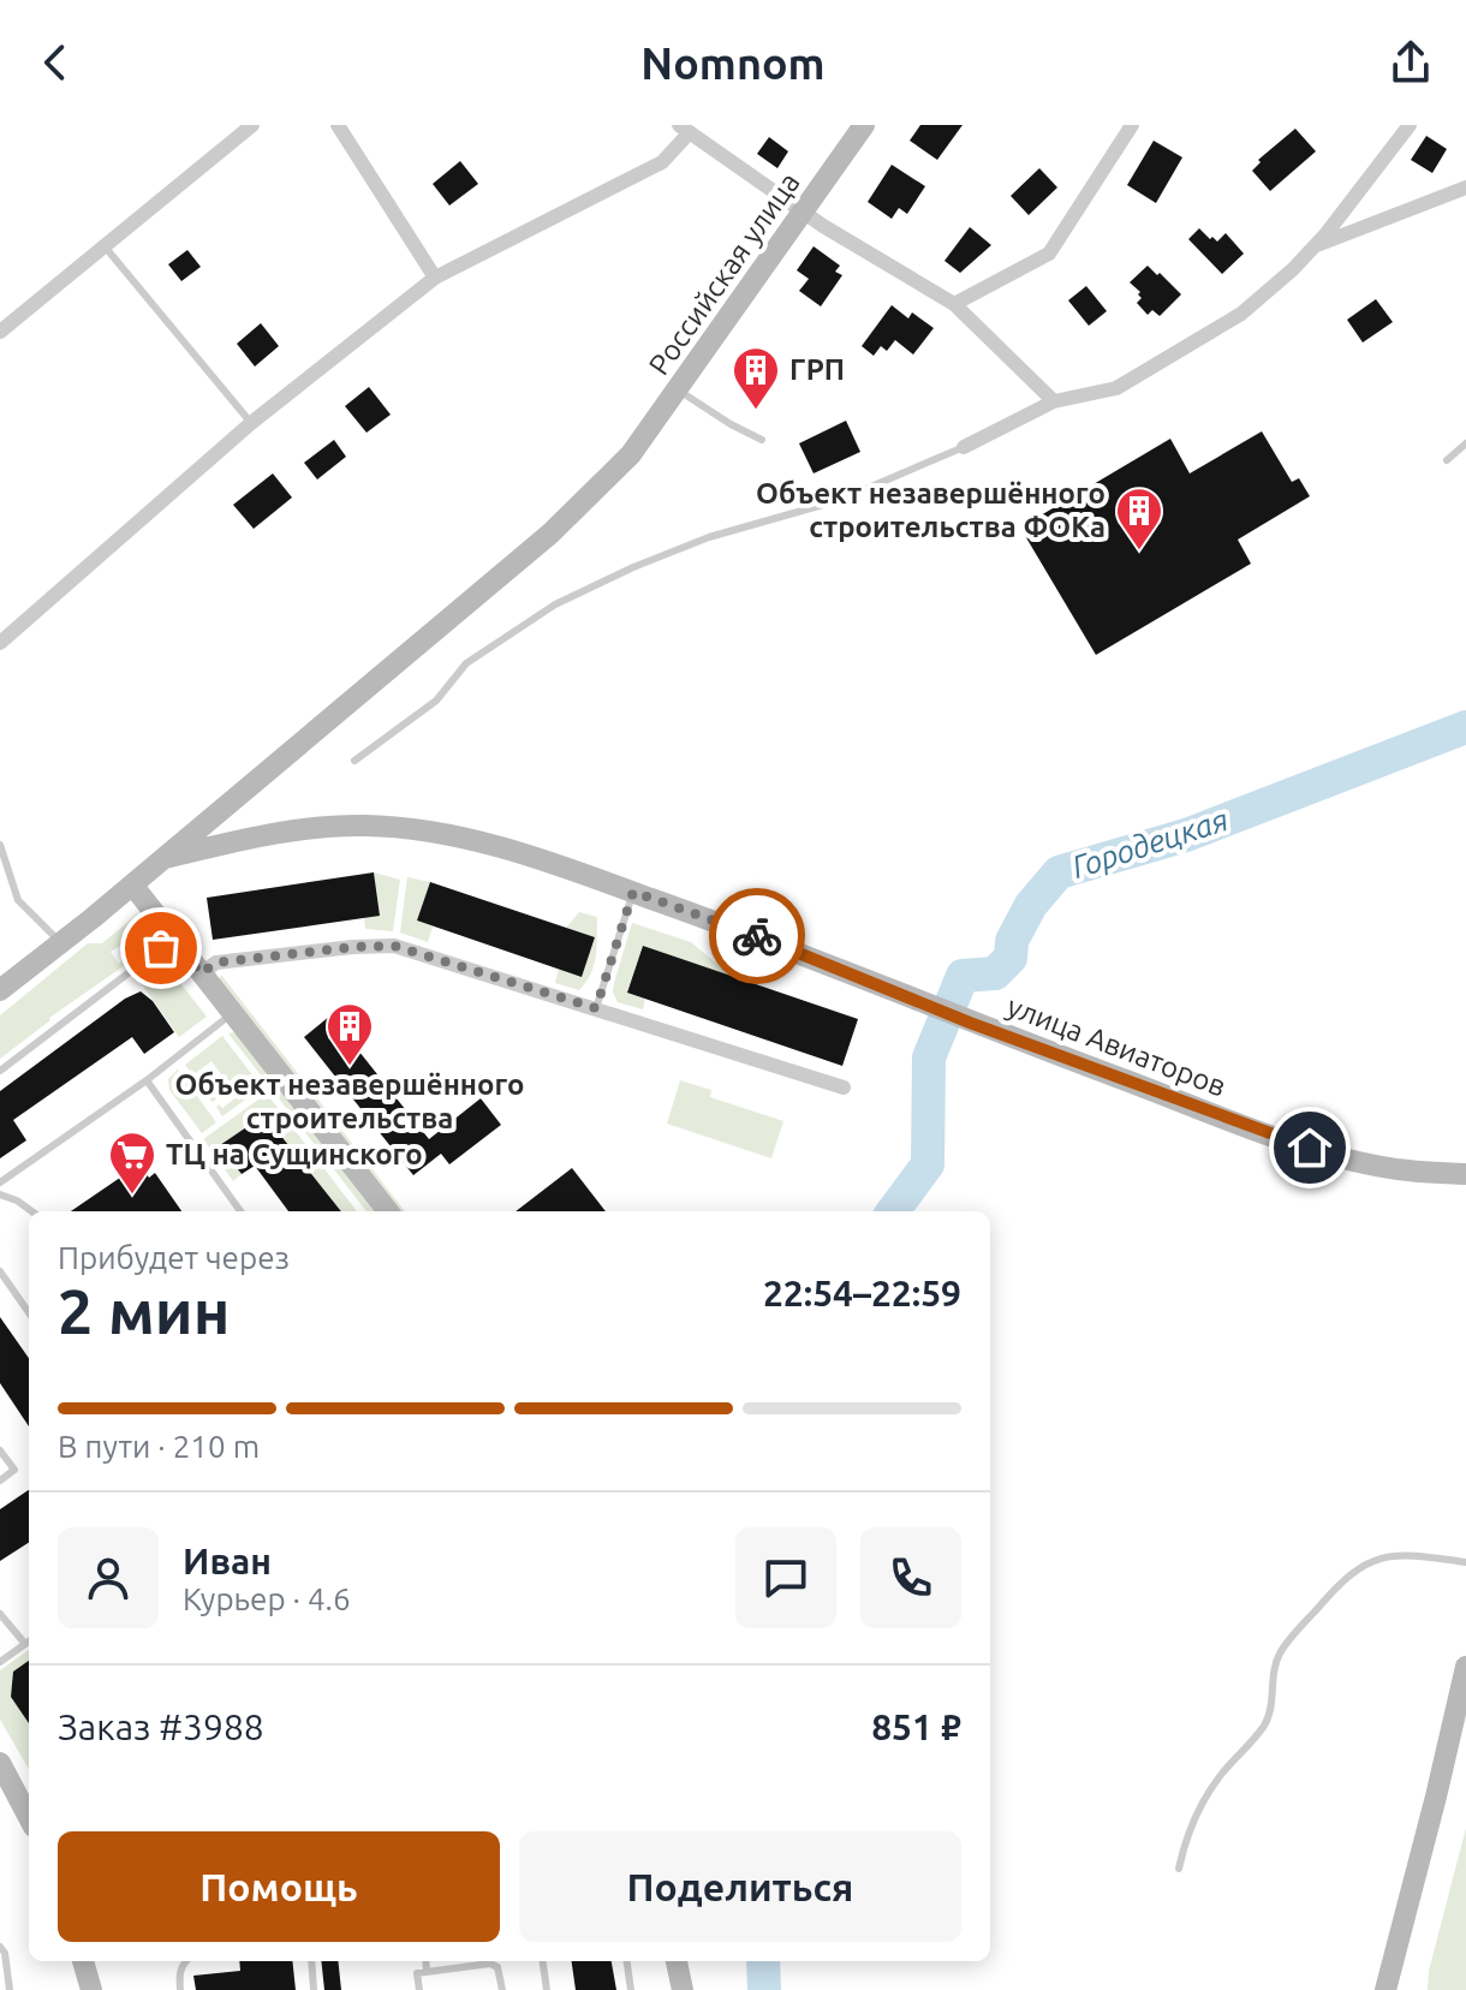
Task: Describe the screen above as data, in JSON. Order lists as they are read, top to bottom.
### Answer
{
  "streets": {
    "main road": ["Российская улица", "улица Авиаторов"]
  },
  "water": ["Городецкая"],
  "places": {
    "building": ["ГРП", "Объект незавершённого строительства ФОКа", "Объект незавершённого строительства"],
    "supermarket": ["ТЦ на Сущинского"]
  },
  "page": {
    "header": "Nomnom",
    "heading": ["2 мин", "Прибудет через", "22:54–22:59"],
    "panel": [
      "Иван",
      "Курьер · 4.6",
      "Заказ #3988",
      "851 ₽"
    ],
    "bar": "В пути · 210 m",
    "buttons": ["Помощь", "Поделиться"]
  }
}
